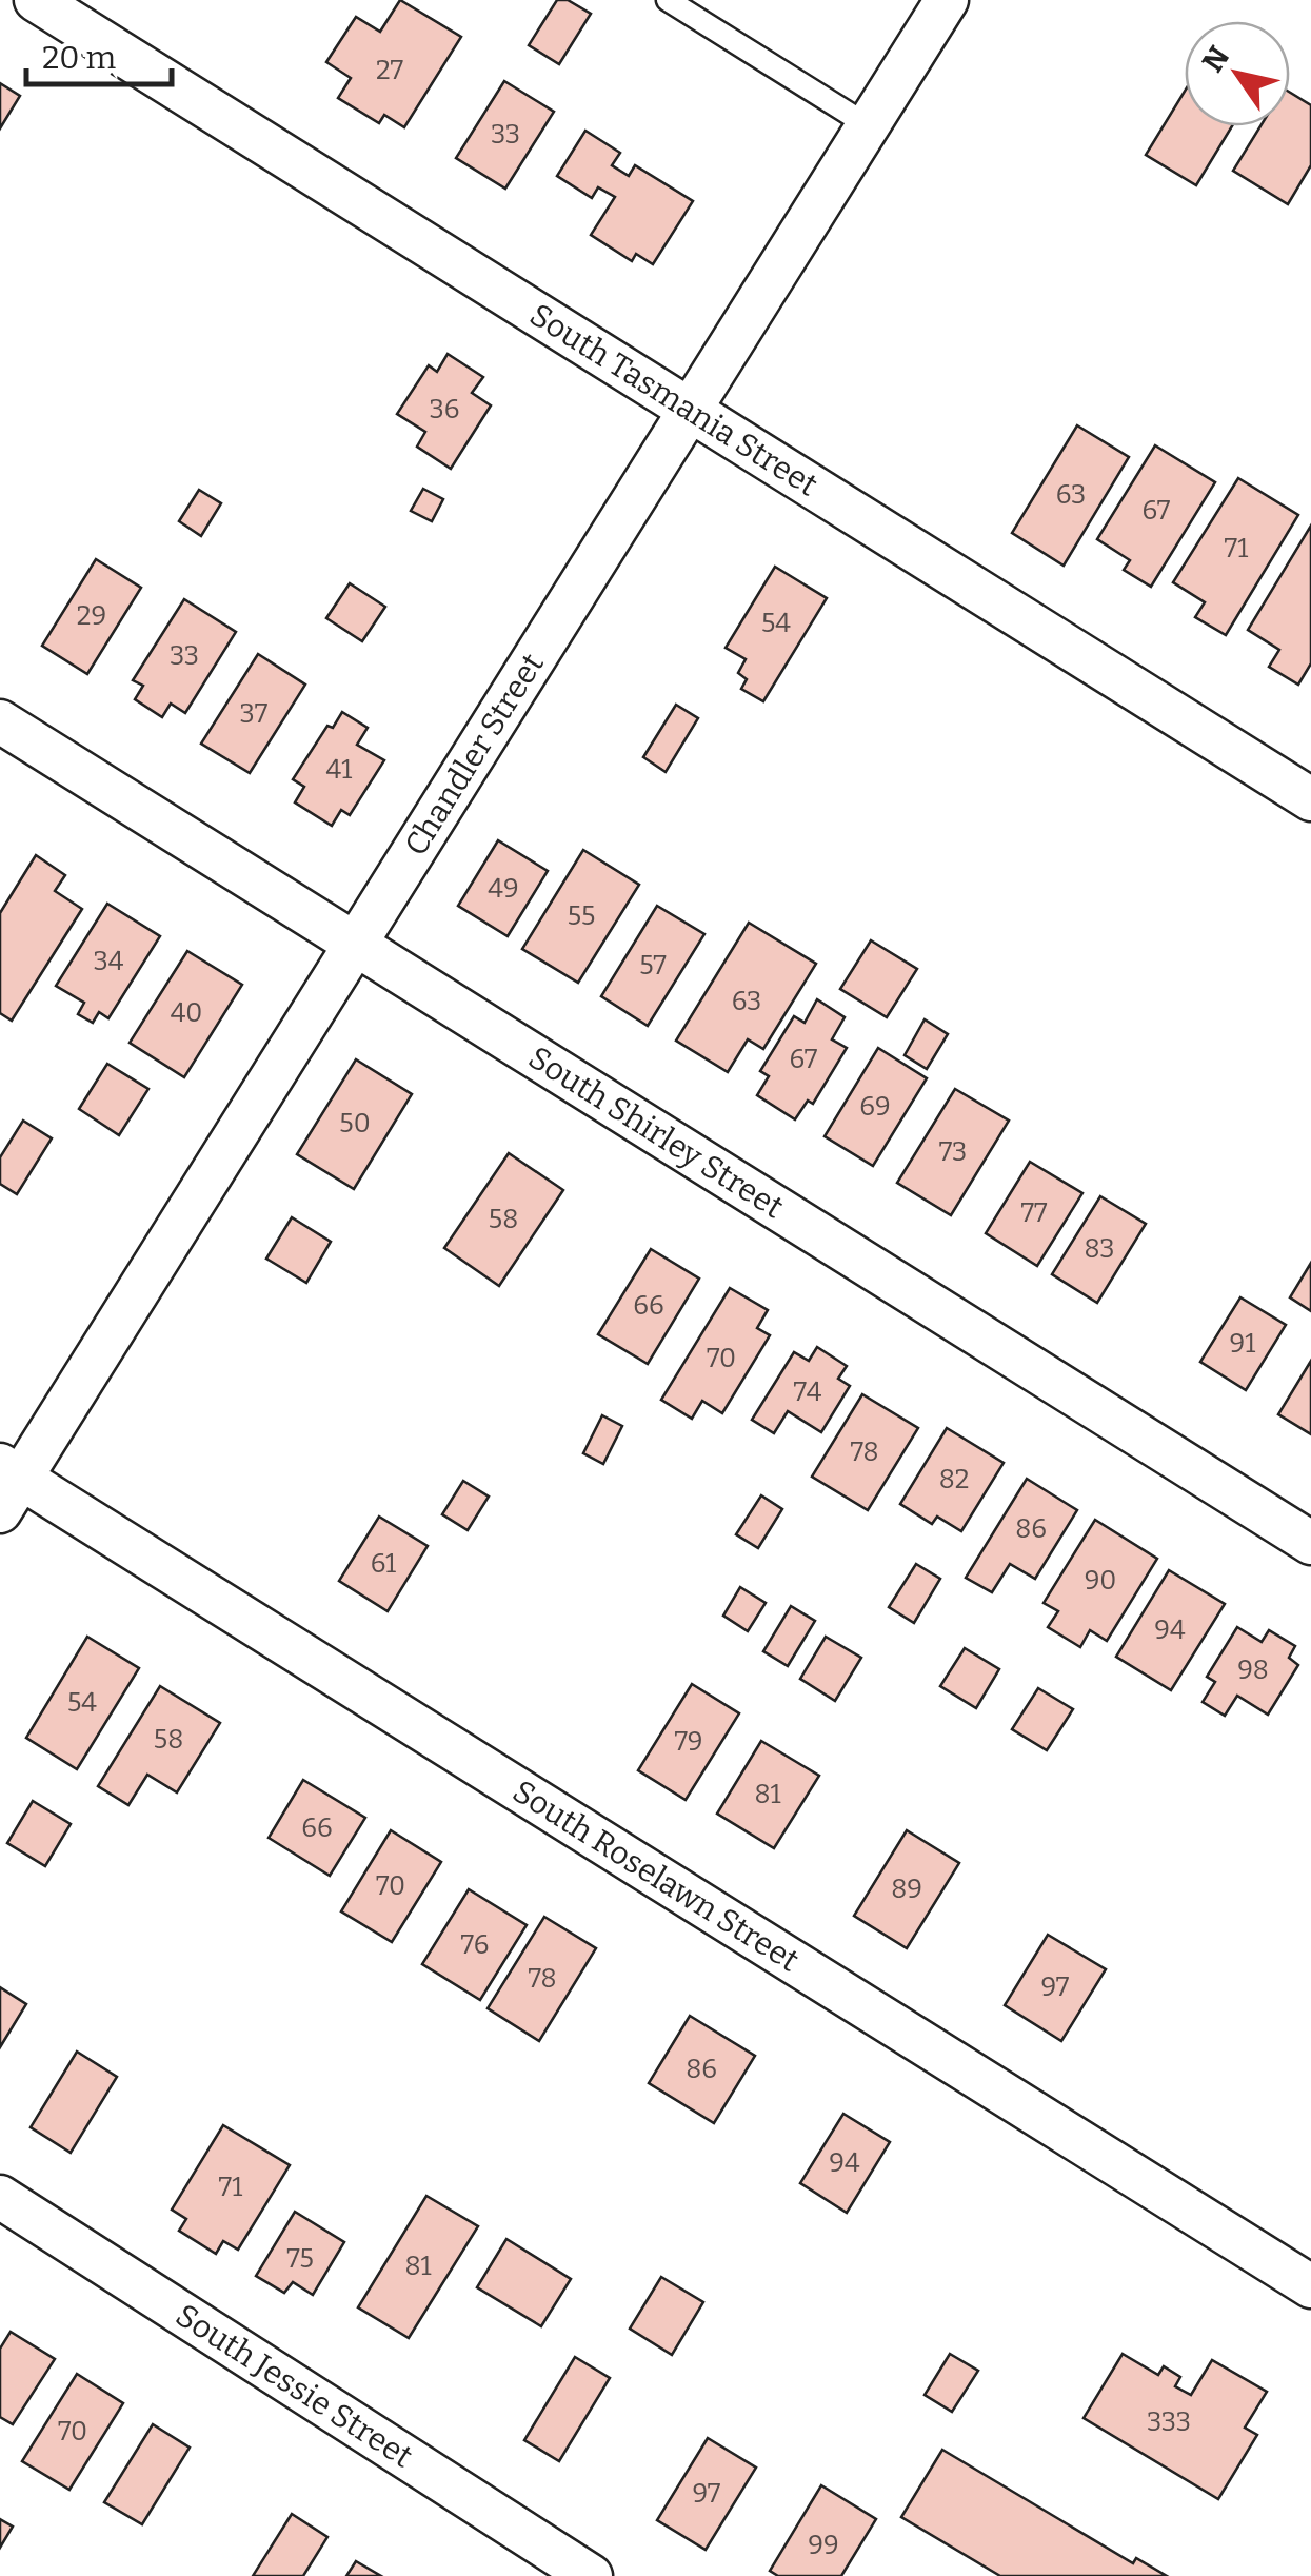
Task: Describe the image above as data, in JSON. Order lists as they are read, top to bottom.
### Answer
{
  "streets": {
    "street": [
      "South Tasmania Street",
      "Chandler Street",
      "South Shirley Street",
      "South Roselawn Street",
      "South Jessie Street"
    ]
  },
  "crossings": [
    ["South Tasmania Street", "Chandler Street"],
    ["Chandler Street", "South Shirley Street"],
    ["Chandler Street", "South Roselawn Street"]
  ],
  "house_numbers": [
    "27",
    "33",
    "36",
    "63",
    "67",
    "71",
    "29",
    "54",
    "33",
    "37",
    "41",
    "49",
    "55",
    "34",
    "57",
    "63",
    "40",
    "67",
    "69",
    "50",
    "73",
    "77",
    "58",
    "83",
    "66",
    "91",
    "70",
    "74",
    "78",
    "82",
    "86",
    "61",
    "90",
    "94",
    "98",
    "54",
    "58",
    "79",
    "81",
    "66",
    "70",
    "89",
    "76",
    "78",
    "97",
    "86",
    "94",
    "71",
    "75",
    "81",
    "333",
    "70",
    "97",
    "99"
  ],
  "scale_bar": "20 m",
  "north": "top left"
}
